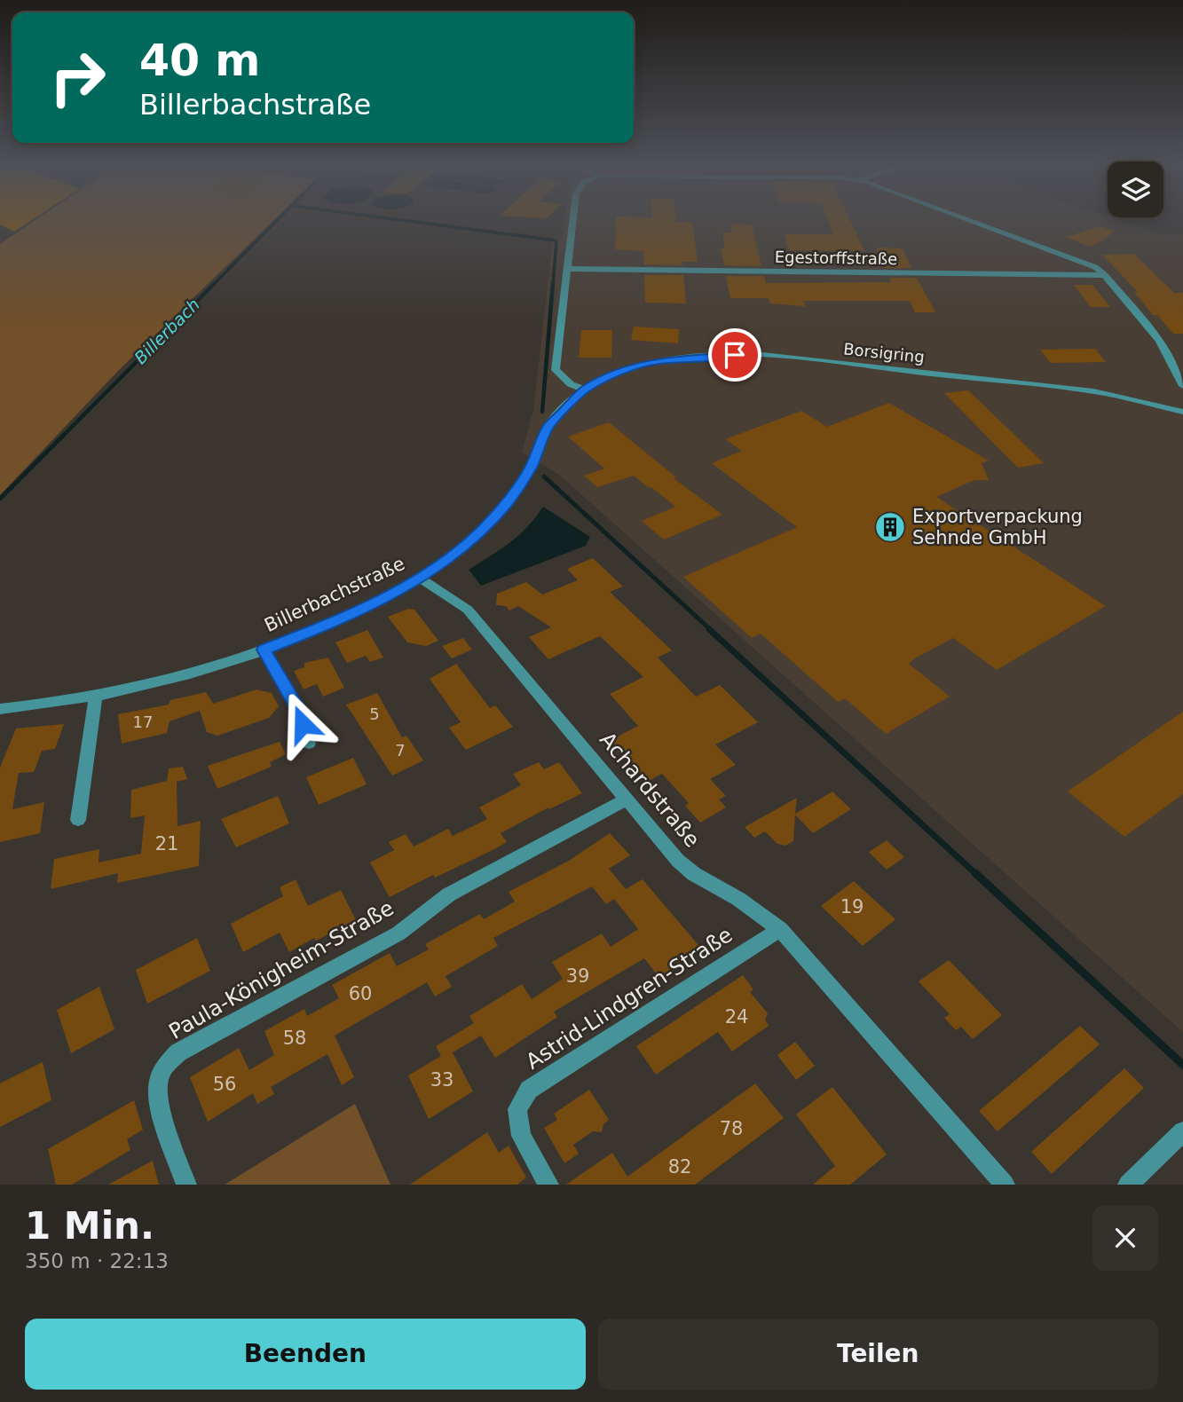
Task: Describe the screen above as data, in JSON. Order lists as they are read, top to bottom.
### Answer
{
  "streets": {
    "street": [
      "Egestorffstraße",
      "Borsigring",
      "Billerbachstraße",
      "Achardstraße",
      "Paula-Königheim-Straße",
      "Astrid-Lindgren-Straße"
    ]
  },
  "crossings": [
    ["Borsigring", "Billerbachstraße"],
    ["Billerbachstraße", "Achardstraße"],
    ["Achardstraße", "Paula-Königheim-Straße"],
    ["Achardstraße", "Astrid-Lindgren-Straße"]
  ],
  "water": ["Billerbach"],
  "places": {
    "building": ["Exportverpackung Sehnde GmbH"]
  },
  "house_numbers": [
    "5",
    "17",
    "7",
    "21",
    "19",
    "39",
    "60",
    "24",
    "58",
    "33",
    "56",
    "78",
    "82"
  ],
  "page": {
    "turn": ["40 m", "Billerbachstraße"],
    "heading": ["1 Min.", "350 m · 22:13"],
    "buttons": ["Beenden", "Teilen"]
  }
}
